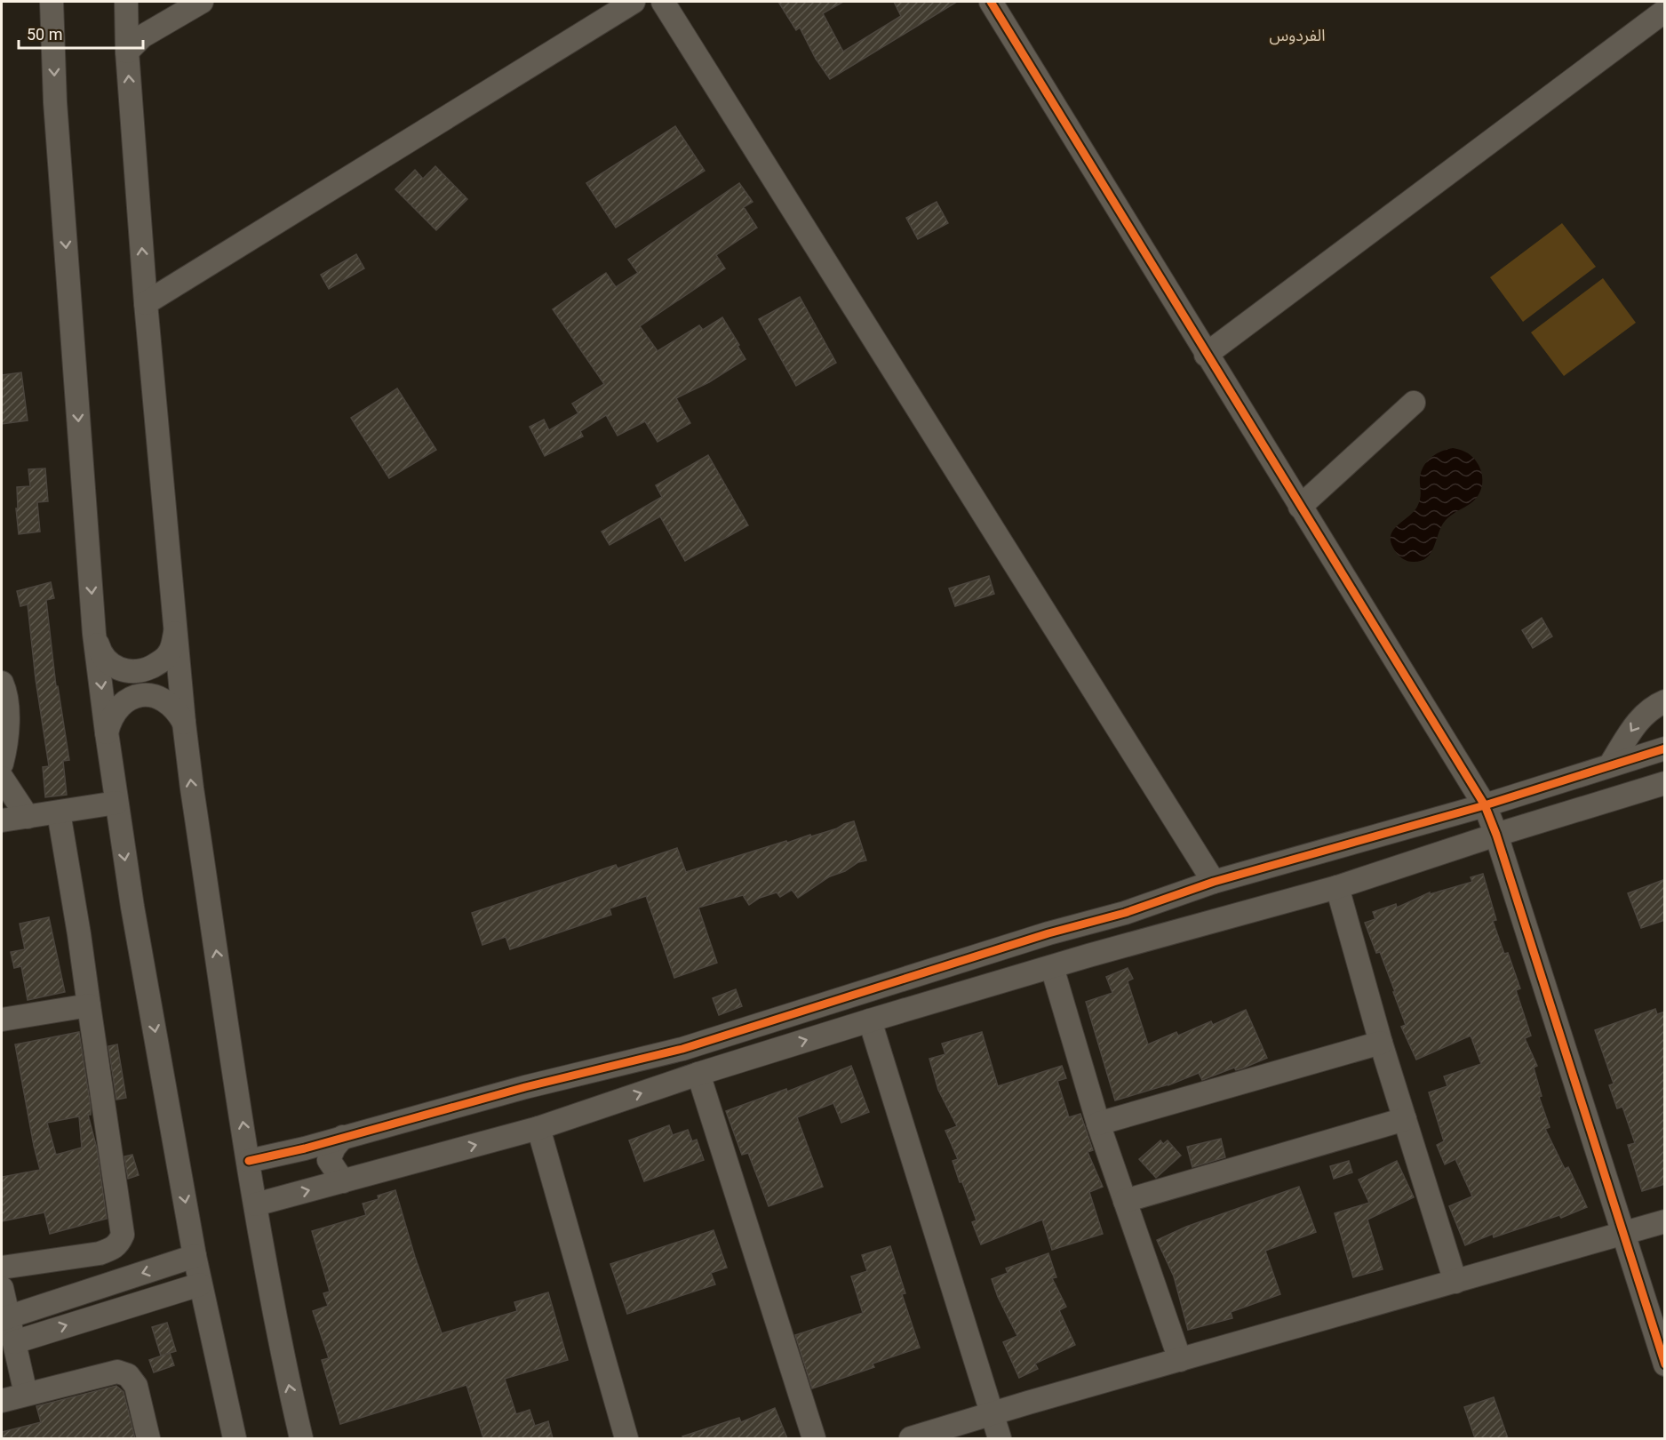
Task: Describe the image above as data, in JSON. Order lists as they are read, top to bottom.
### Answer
{
  "districts": ["الفردوس"],
  "scale_bar": "50 m"
}
